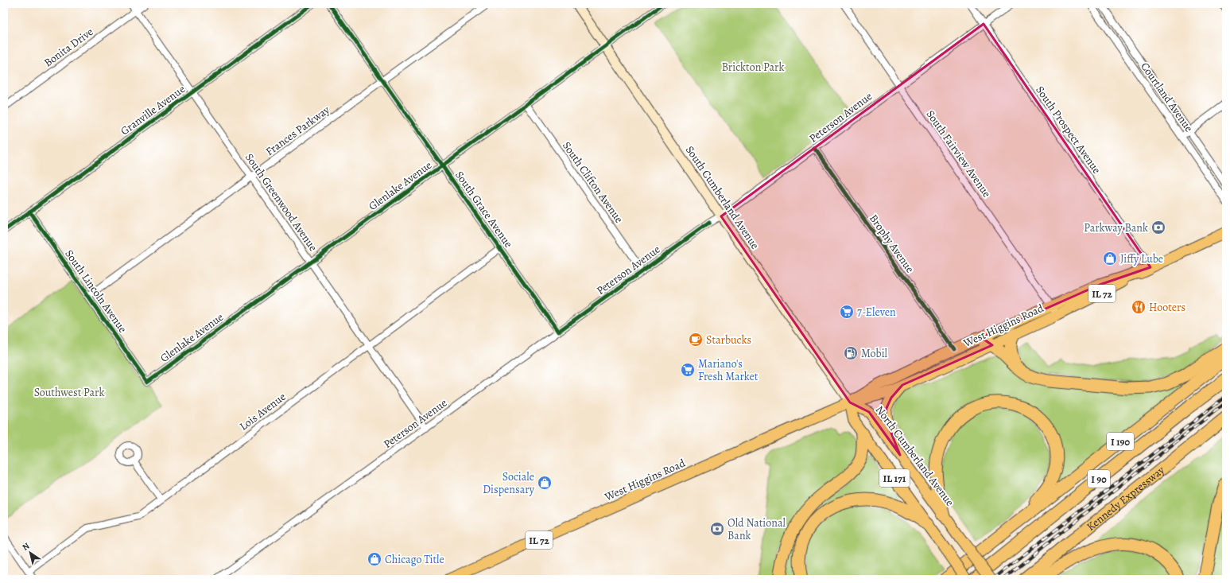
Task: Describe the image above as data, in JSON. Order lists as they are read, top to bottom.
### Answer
{
  "streets": {
    "highway": ["I 190", "I 90", "Kennedy Expressway"],
    "main road": [
      "IL 72",
      "West Higgins Road",
      "North Cumberland Avenue",
      "IL 171"
    ],
    "street": [
      "Bonita Drive",
      "Courtland Avenue",
      "Granville Avenue",
      "Peterson Avenue",
      "South Prospect Avenue",
      "Frances Parkway",
      "South Fairview Avenue",
      "South Clifton Avenue",
      "Glenlake Avenue",
      "South Cumberland Avenue",
      "South Greenwood Avenue",
      "South Grace Avenue",
      "Brophy Avenue",
      "South Lincoln Avenue",
      "Lois Avenue"
    ]
  },
  "crossings": [
    ["Bonita Drive", "South Greenwood Avenue"],
    ["Granville Avenue", "South Greenwood Avenue"],
    ["Granville Avenue", "South Lincoln Avenue"],
    ["Peterson Avenue", "South Prospect Avenue"],
    ["Peterson Avenue", "South Fairview Avenue"],
    ["Peterson Avenue", "South Clifton Avenue"],
    ["Peterson Avenue", "South Cumberland Avenue"],
    ["Peterson Avenue", "South Greenwood Avenue"],
    ["Peterson Avenue", "South Grace Avenue"],
    ["Peterson Avenue", "Brophy Avenue"],
    ["South Prospect Avenue", "West Higgins Road"],
    ["Frances Parkway", "South Greenwood Avenue"],
    ["Frances Parkway", "South Grace Avenue"],
    ["Frances Parkway", "South Lincoln Avenue"],
    ["South Fairview Avenue", "West Higgins Road"],
    ["South Clifton Avenue", "Glenlake Avenue"],
    ["Glenlake Avenue", "South Cumberland Avenue"],
    ["Glenlake Avenue", "South Greenwood Avenue"],
    ["Glenlake Avenue", "South Grace Avenue"],
    ["Glenlake Avenue", "South Lincoln Avenue"],
    ["South Cumberland Avenue", "West Higgins Road"],
    ["South Cumberland Avenue", "North Cumberland Avenue"],
    ["South Cumberland Avenue", "IL 171"],
    ["South Greenwood Avenue", "Lois Avenue"],
    ["South Grace Avenue", "Lois Avenue"],
    ["Brophy Avenue", "West Higgins Road"],
    ["West Higgins Road", "North Cumberland Avenue"],
    ["West Higgins Road", "IL 171"],
    ["North Cumberland Avenue", "IL 171"]
  ],
  "parks": ["Brickton Park", "Southwest Park"],
  "places": {
    "bank": ["Parkway Bank", "Old National Bank"],
    "shop": ["Jiffy Lube", "Sociale Dispensary", "Chicago Title"],
    "restaurant": ["Hooters"],
    "supermarket": ["7-Eleven", "Mariano's Fresh Market"],
    "cafe": ["Starbucks"],
    "fuel station": ["Mobil"]
  },
  "north": "top left"
}
